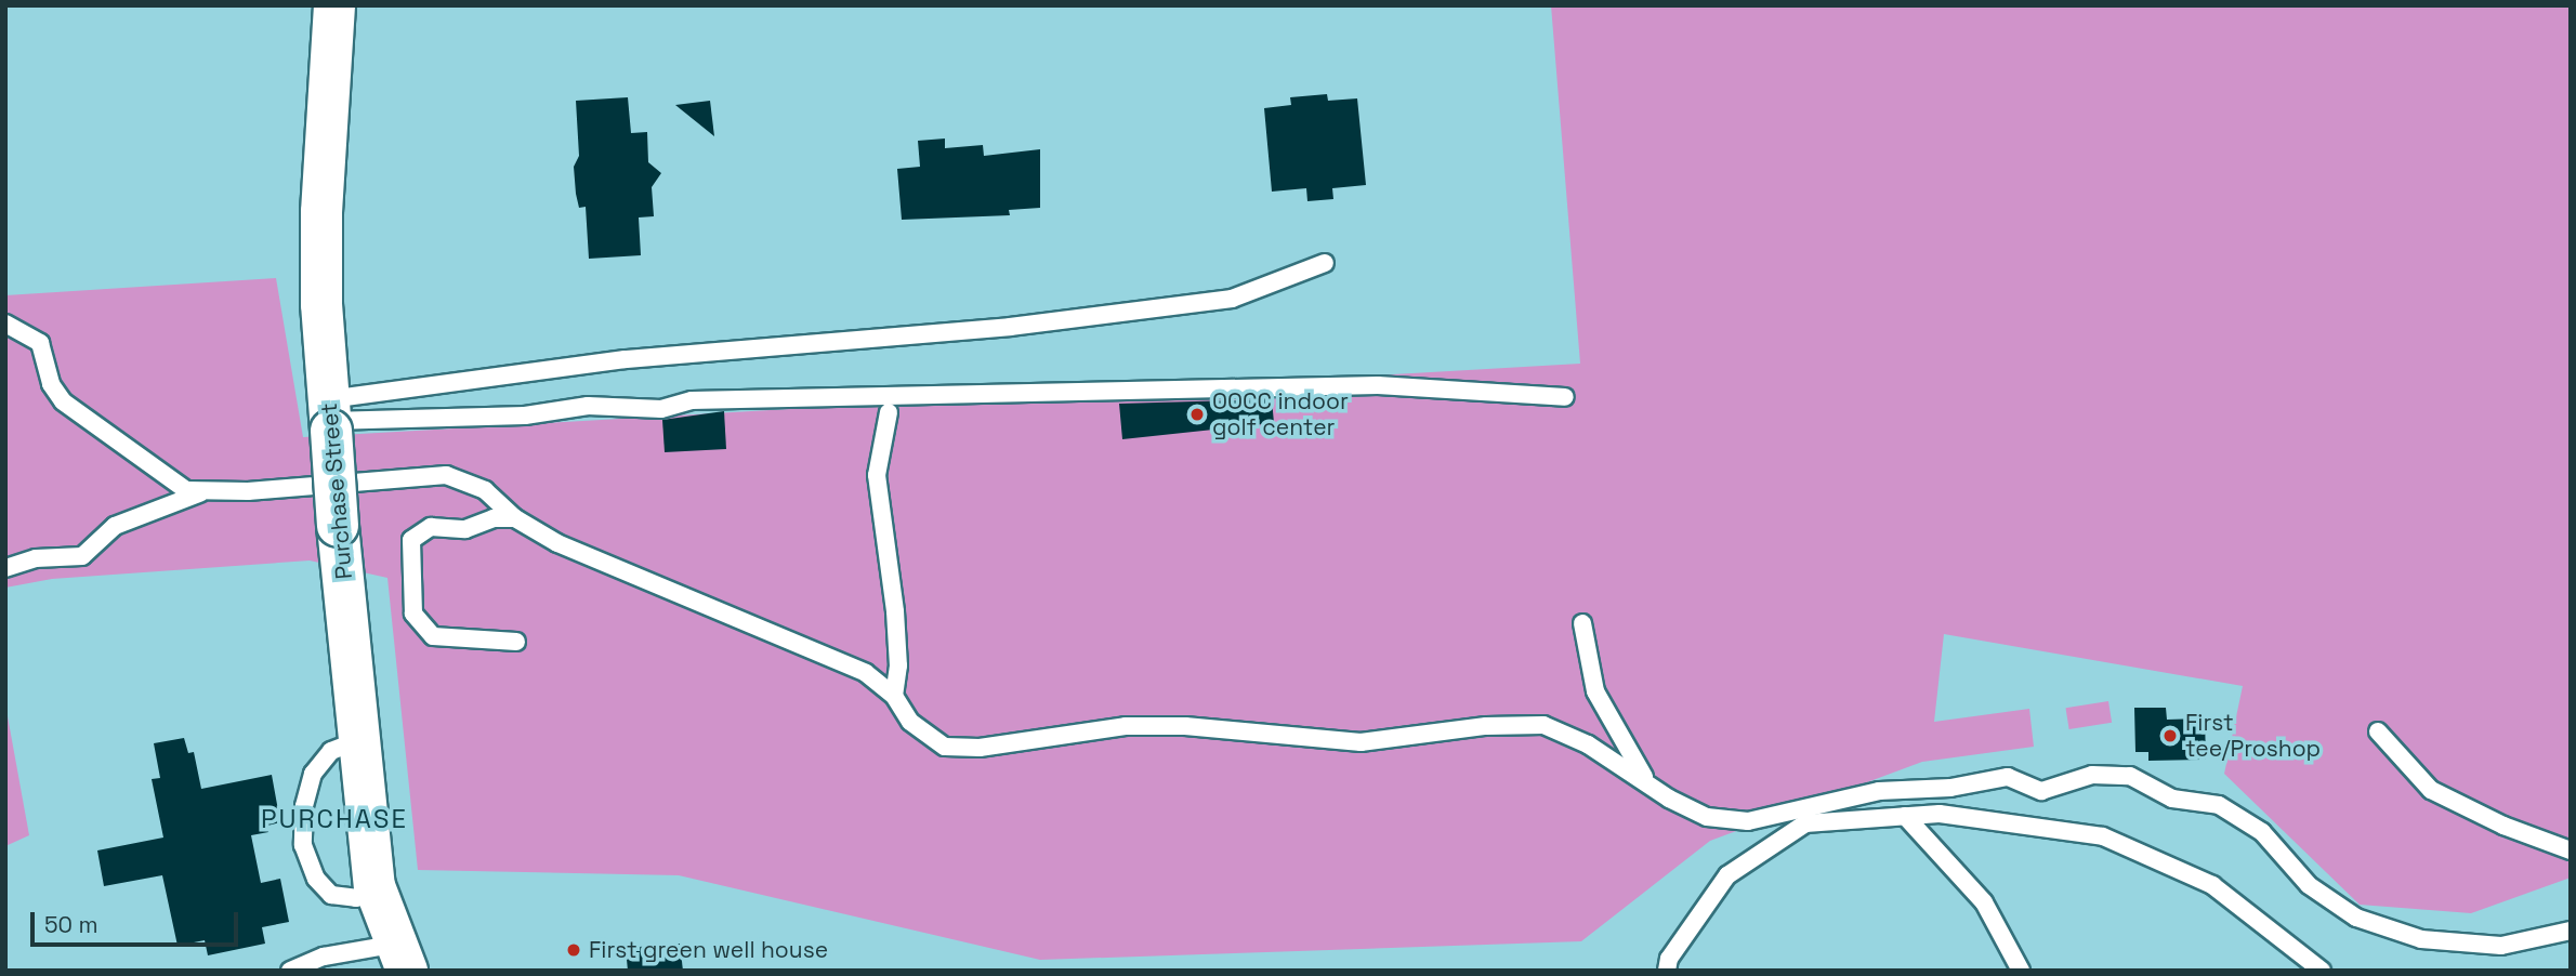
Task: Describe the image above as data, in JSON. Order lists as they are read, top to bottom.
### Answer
{
  "streets": {
    "main road": ["Purchase Street"]
  },
  "districts": ["PURCHASE"],
  "places": ["OOCC indoor golf center", "First tee/Proshop", "First green well house"],
  "scale_bar": "50 m"
}
